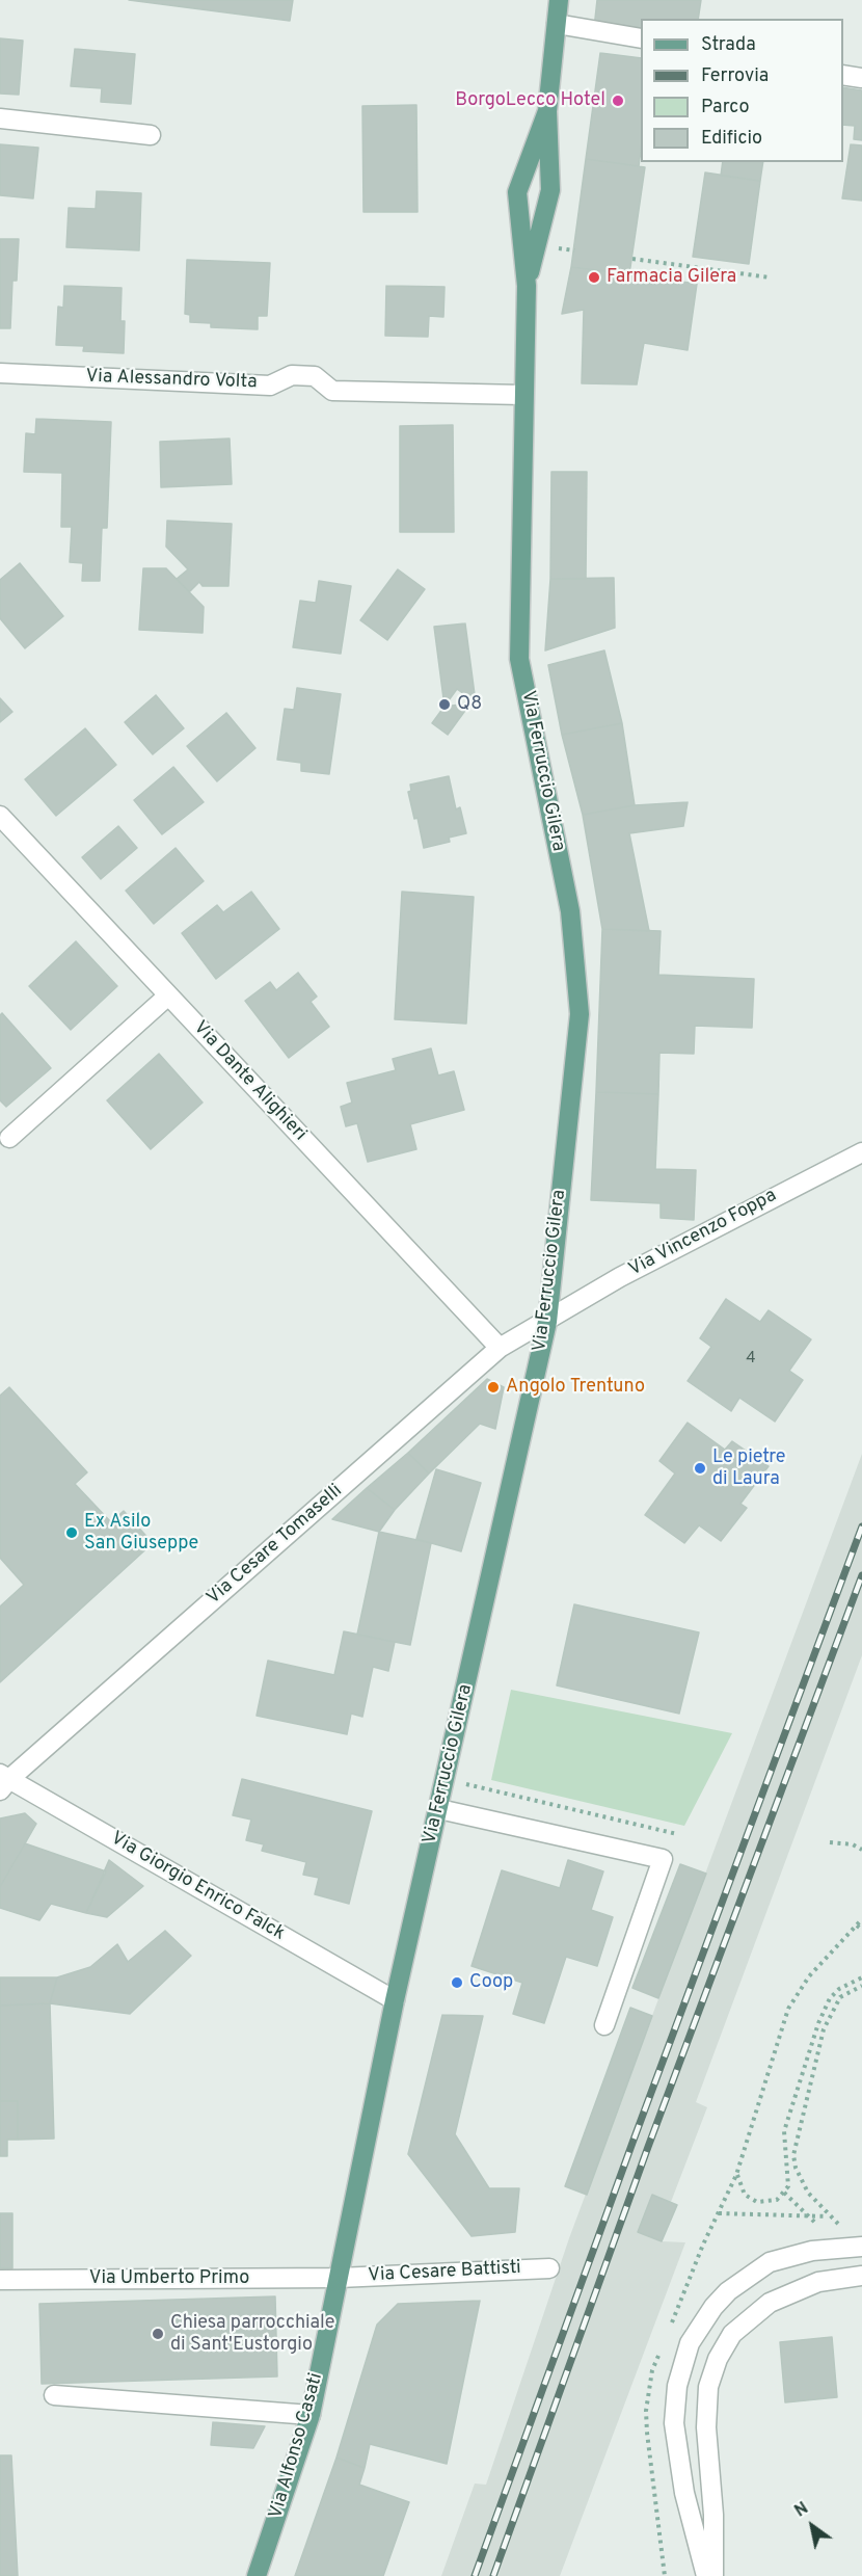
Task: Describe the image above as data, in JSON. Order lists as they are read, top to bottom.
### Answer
{
  "streets": {
    "main road": ["Via Ferruccio Gilera", "Via Alfonso Casati"],
    "street": [
      "Via Alessandro Volta",
      "Via Dante Alighieri",
      "Via Vincenzo Foppa",
      "Via Cesare Tomaselli",
      "Via Giorgio Enrico Falck",
      "Via Cesare Battisti",
      "Via Umberto Primo"
    ]
  },
  "crossings": [
    ["Via Alessandro Volta", "Via Ferruccio Gilera"],
    ["Via Ferruccio Gilera", "Via Vincenzo Foppa"],
    ["Via Ferruccio Gilera", "Via Cesare Tomaselli"],
    ["Via Ferruccio Gilera", "Via Giorgio Enrico Falck"],
    ["Via Ferruccio Gilera", "Via Cesare Battisti"],
    ["Via Ferruccio Gilera", "Via Umberto Primo"],
    ["Via Ferruccio Gilera", "Via Alfonso Casati"],
    ["Via Dante Alighieri", "Via Cesare Tomaselli"],
    ["Via Vincenzo Foppa", "Via Cesare Tomaselli"],
    ["Via Cesare Tomaselli", "Via Giorgio Enrico Falck"],
    ["Via Cesare Battisti", "Via Umberto Primo"],
    ["Via Cesare Battisti", "Via Alfonso Casati"],
    ["Via Umberto Primo", "Via Alfonso Casati"]
  ],
  "places": [
    "BorgoLecco Hotel",
    "Farmacia Gilera",
    "Q8",
    "Angolo Trentuno",
    "Le pietre di Laura",
    "Ex Asilo San Giuseppe",
    "Coop",
    "Chiesa parrocchiale di Sant'Eustorgio"
  ],
  "house_numbers": ["4"],
  "legend": [
    "Strada",
    "Ferrovia",
    "Parco",
    "Edificio"
  ],
  "north": "top left"
}
